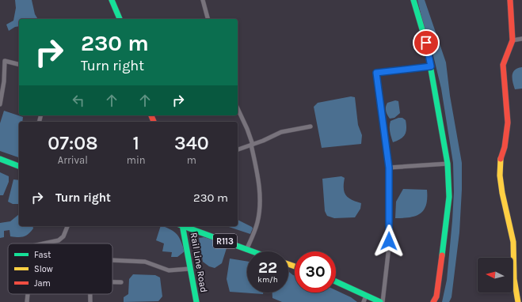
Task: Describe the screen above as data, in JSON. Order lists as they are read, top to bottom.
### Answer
{
  "streets": {
    "street": ["R113", "Rail Line Road"]
  },
  "legend": ["Fast", "Slow", "Jam"],
  "north": "left",
  "page": {
    "turn": ["230 m", "Turn right"],
    "eta": [
      "07:08",
      "Arrival",
      "1",
      "min",
      "340",
      "m"
    ],
    "list": [
      {
        "name": "Turn right",
        "value": "230 m"
      }
    ],
    "speed": "22 km/h",
    "limit": "30"
  }
}
